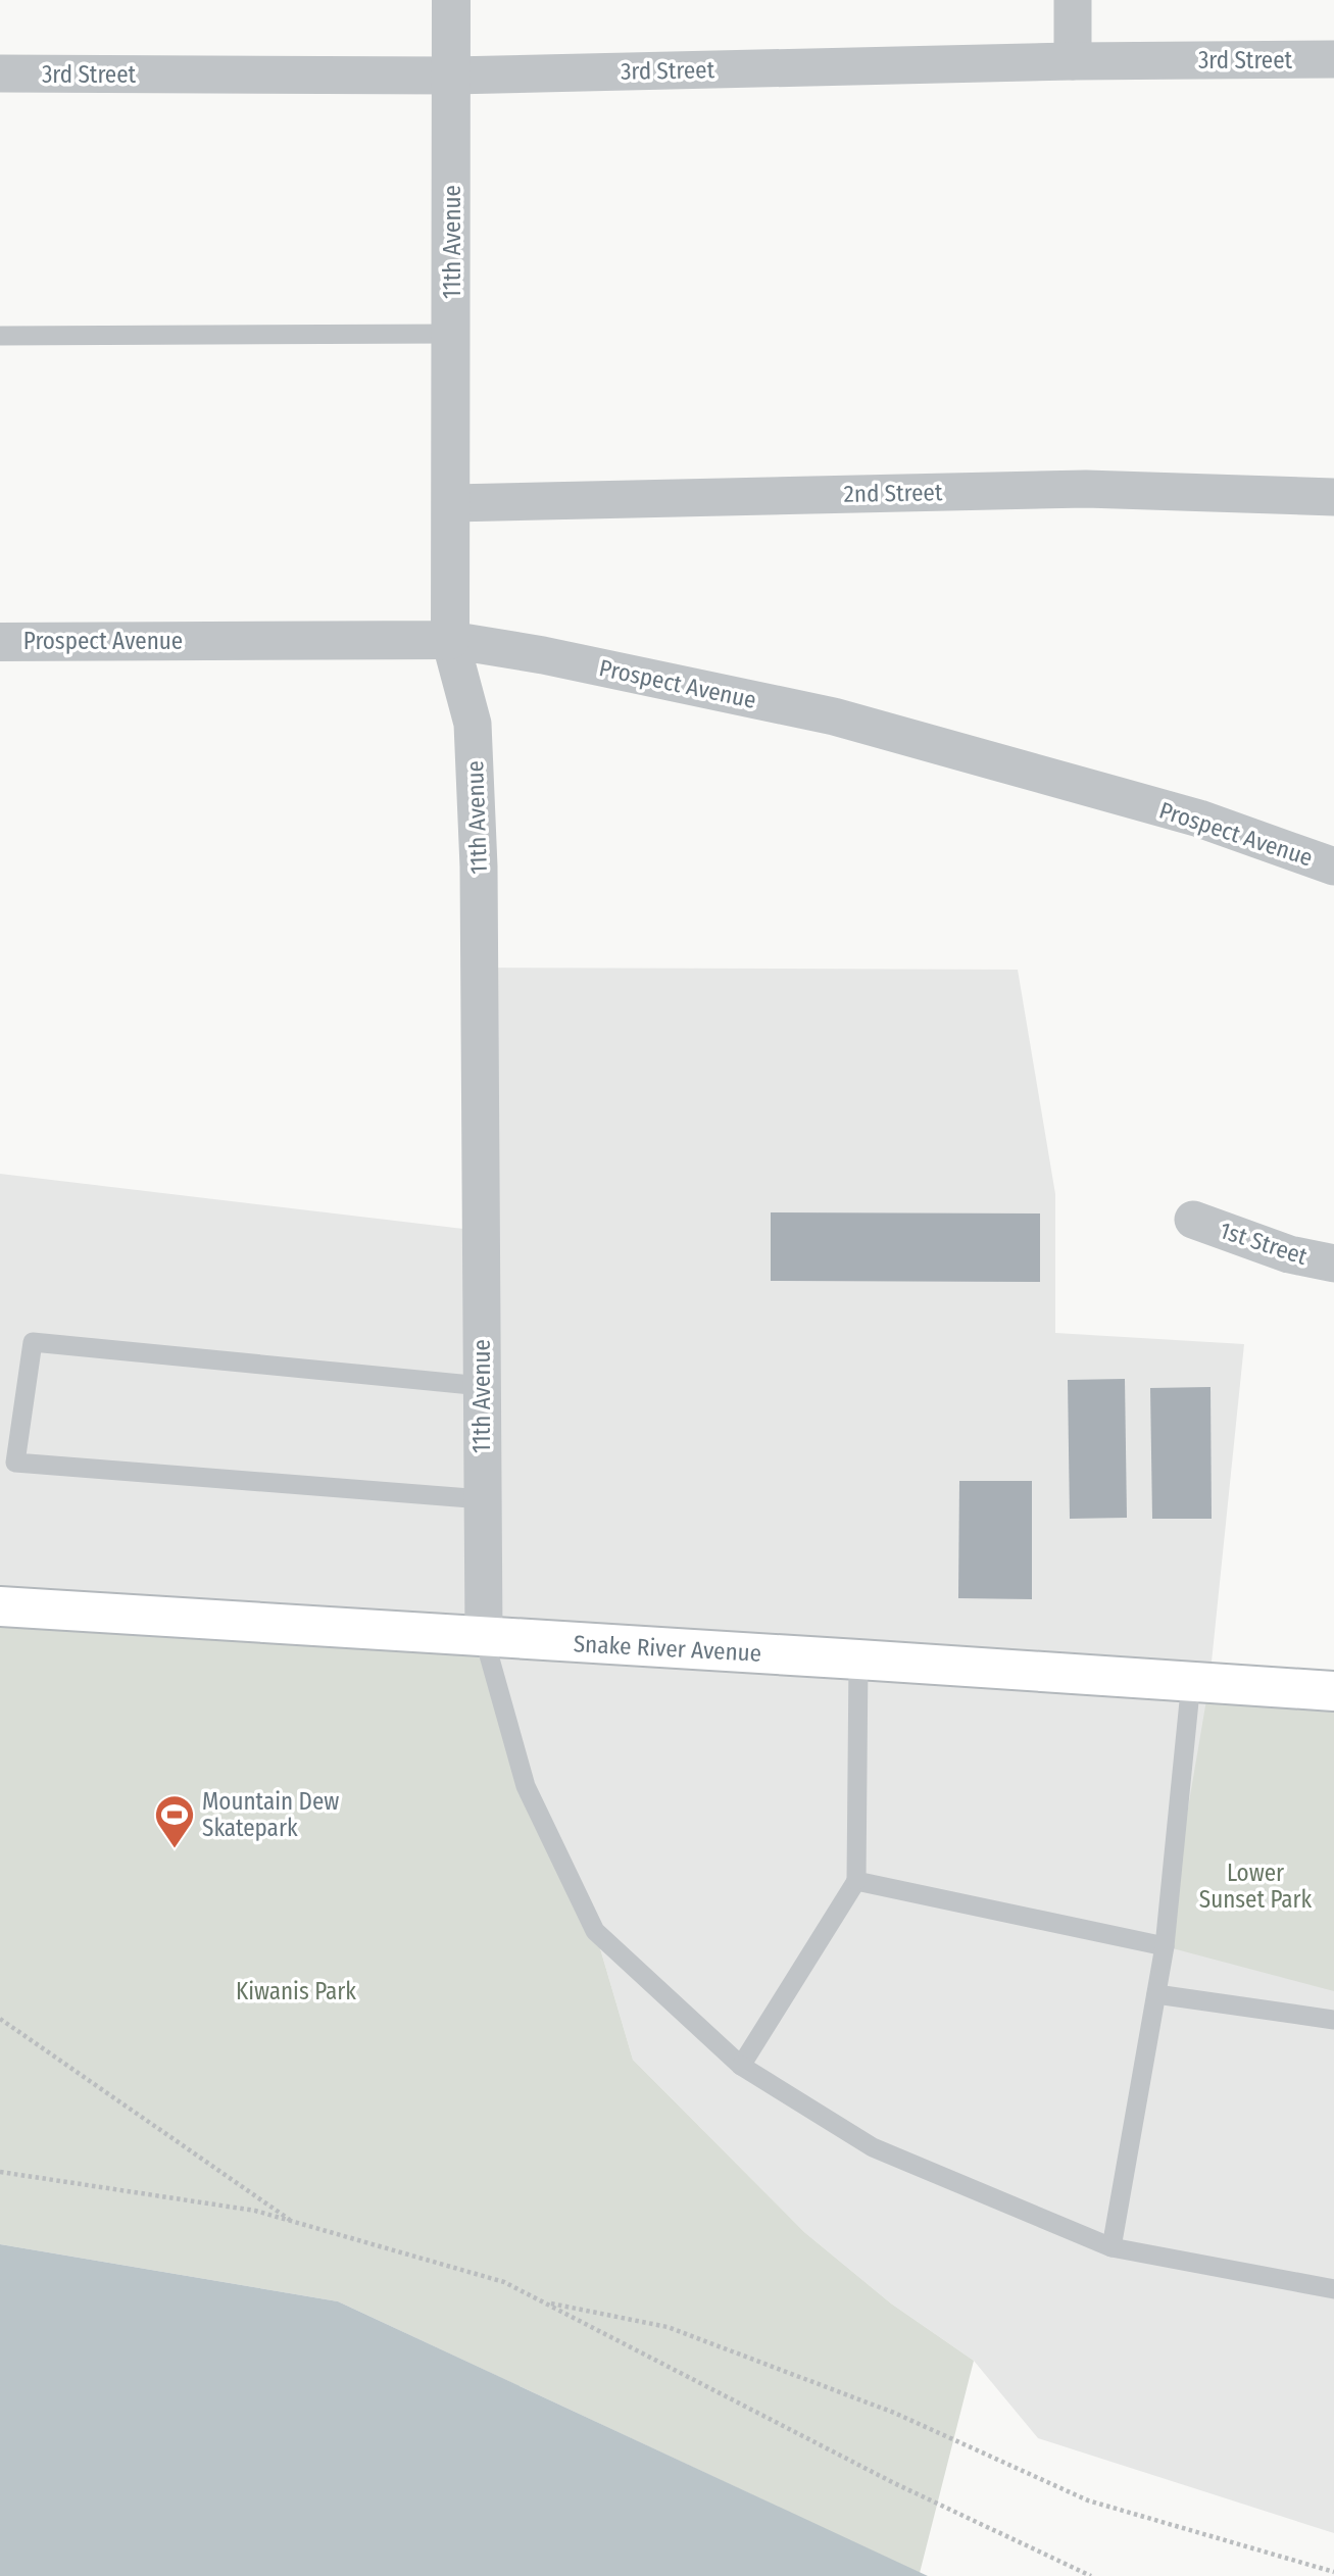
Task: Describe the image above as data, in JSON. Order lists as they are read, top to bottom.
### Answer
{
  "streets": {
    "main road": ["Snake River Avenue"],
    "street": [
      "3rd Street",
      "11th Avenue",
      "2nd Street",
      "Prospect Avenue",
      "1st Street"
    ]
  },
  "crossings": [
    ["3rd Street", "11th Avenue"],
    ["11th Avenue", "2nd Street"],
    ["11th Avenue", "Prospect Avenue"],
    ["11th Avenue", "Snake River Avenue"]
  ],
  "parks": ["Lower Sunset Park", "Kiwanis Park"],
  "places": {
    "sports": ["Mountain Dew Skatepark"]
  }
}
